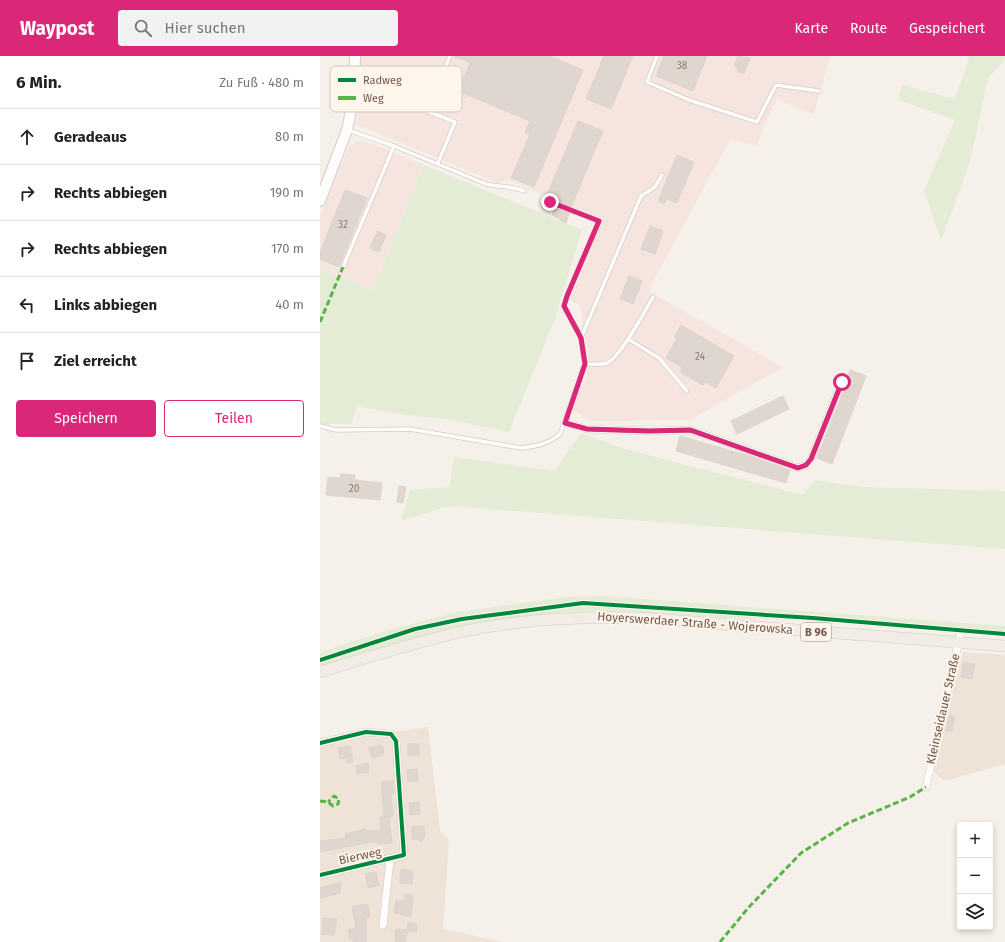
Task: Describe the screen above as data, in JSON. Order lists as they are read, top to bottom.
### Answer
{
  "streets": {
    "main road": ["Hoyerswerdaer Straße - Wojerowska", "B 96"],
    "street": ["Kleinseidauer Straße", "Bierweg"]
  },
  "crossings": [
    ["Hoyerswerdaer Straße - Wojerowska", "Kleinseidauer Straße"]
  ],
  "house_numbers": [
    "38",
    "32",
    "24",
    "20"
  ],
  "legend": ["Radweg", "Weg"],
  "page": {
    "header": "Waypost",
    "search": "Hier suchen",
    "nav": ["Karte", "Route", "Gespeichert"],
    "heading": ["6 Min.", "Zu Fuß · 480 m"],
    "list": [
      ["Geradeaus", "80 m"],
      ["Rechts abbiegen", "190 m"],
      ["Rechts abbiegen", "170 m"],
      ["Links abbiegen", "40 m"],
      "Ziel erreicht"
    ],
    "buttons": ["Speichern", "Teilen"],
    "map_buttons": ["+", "−"]
  }
}
